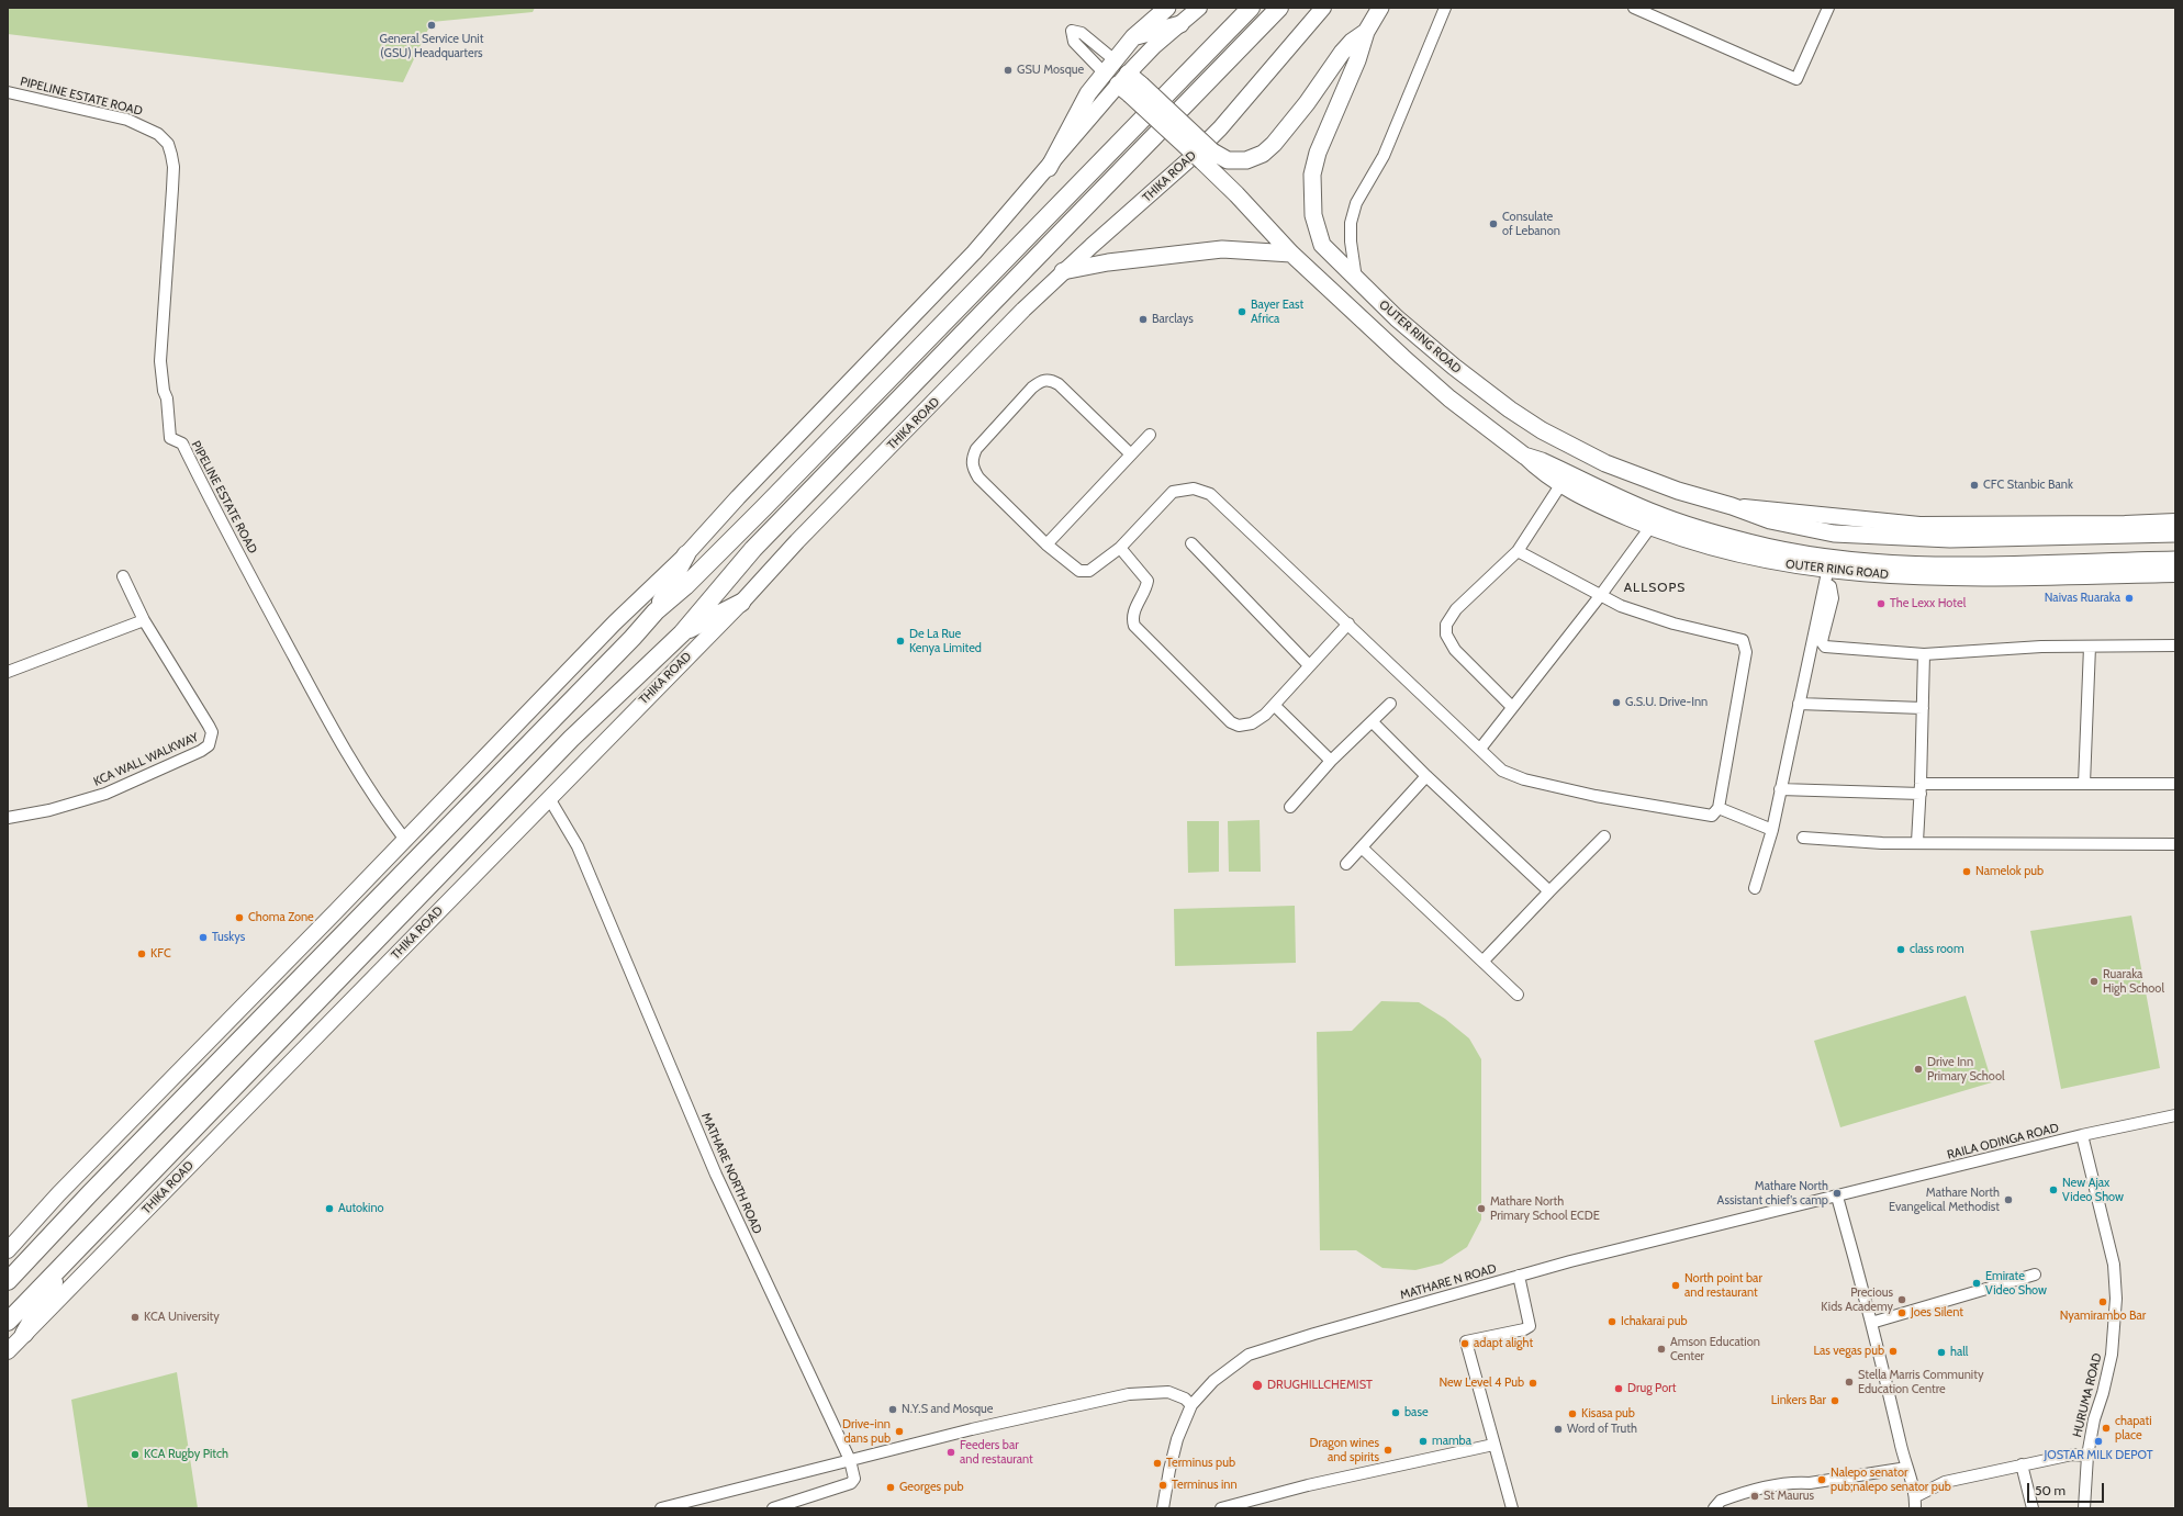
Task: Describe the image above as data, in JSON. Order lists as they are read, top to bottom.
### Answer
{
  "streets": {
    "highway": ["THIKA ROAD"],
    "main road": ["OUTER RING ROAD"],
    "street": [
      "PIPELINE ESTATE ROAD",
      "KCA WALL WALKWAY",
      "RAILA ODINGA ROAD",
      "MATHARE NORTH ROAD",
      "MATHARE N ROAD",
      "HURUMA ROAD"
    ]
  },
  "crossings": [
    ["THIKA ROAD", "MATHARE NORTH ROAD"],
    ["RAILA ODINGA ROAD", "MATHARE N ROAD"],
    ["RAILA ODINGA ROAD", "HURUMA ROAD"]
  ],
  "districts": ["ALLSOPS"],
  "places": [
    "General Service Unit (GSU) Headquarters",
    "GSU Mosque",
    "Consulate of Lebanon",
    "Bayer East Africa",
    "Barclays",
    "CFC Stanbic Bank",
    "Naivas Ruaraka",
    "The Lexx Hotel",
    "De La Rue Kenya Limited",
    "G.S.U. Drive-Inn",
    "Namelok pub",
    "Choma Zone",
    "Tuskys",
    "class room",
    "KFC",
    "Ruaraka High School",
    "Drive Inn Primary School",
    "New Ajax Video Show",
    "Mathare North Assistant chief's camp",
    "Mathare North Evangelical Methodist",
    "Autokino",
    "Mathare North Primary School ECDE",
    "Emirate Video Show",
    "North point bar and restaurant",
    "Precious Kids Academy",
    "Nyamirambo Bar",
    "Joes Silent",
    "KCA University",
    "Ichakarai pub",
    "adapt alight",
    "Amson Education Center",
    "Las vegas pub",
    "hall",
    "Stella Marris Community Education Centre",
    "New Level 4 Pub",
    "DRUGHILLCHEMIST",
    "Drug Port",
    "Linkers Bar",
    "N.Y.S and Mosque",
    "base",
    "Kisasa pub",
    "chapati place",
    "Word of Truth",
    "Drive-inn dans pub",
    "mamba",
    "JOSTAR MILK DEPOT",
    "Dragon wines and spirits",
    "Feeders bar and restaurant",
    "KCA Rugby Pitch",
    "Terminus pub",
    "Nalepo senator pub;nalepo senator pub",
    "Terminus inn",
    "Georges pub",
    "St Maurus"
  ],
  "scale_bar": "50 m"
}
